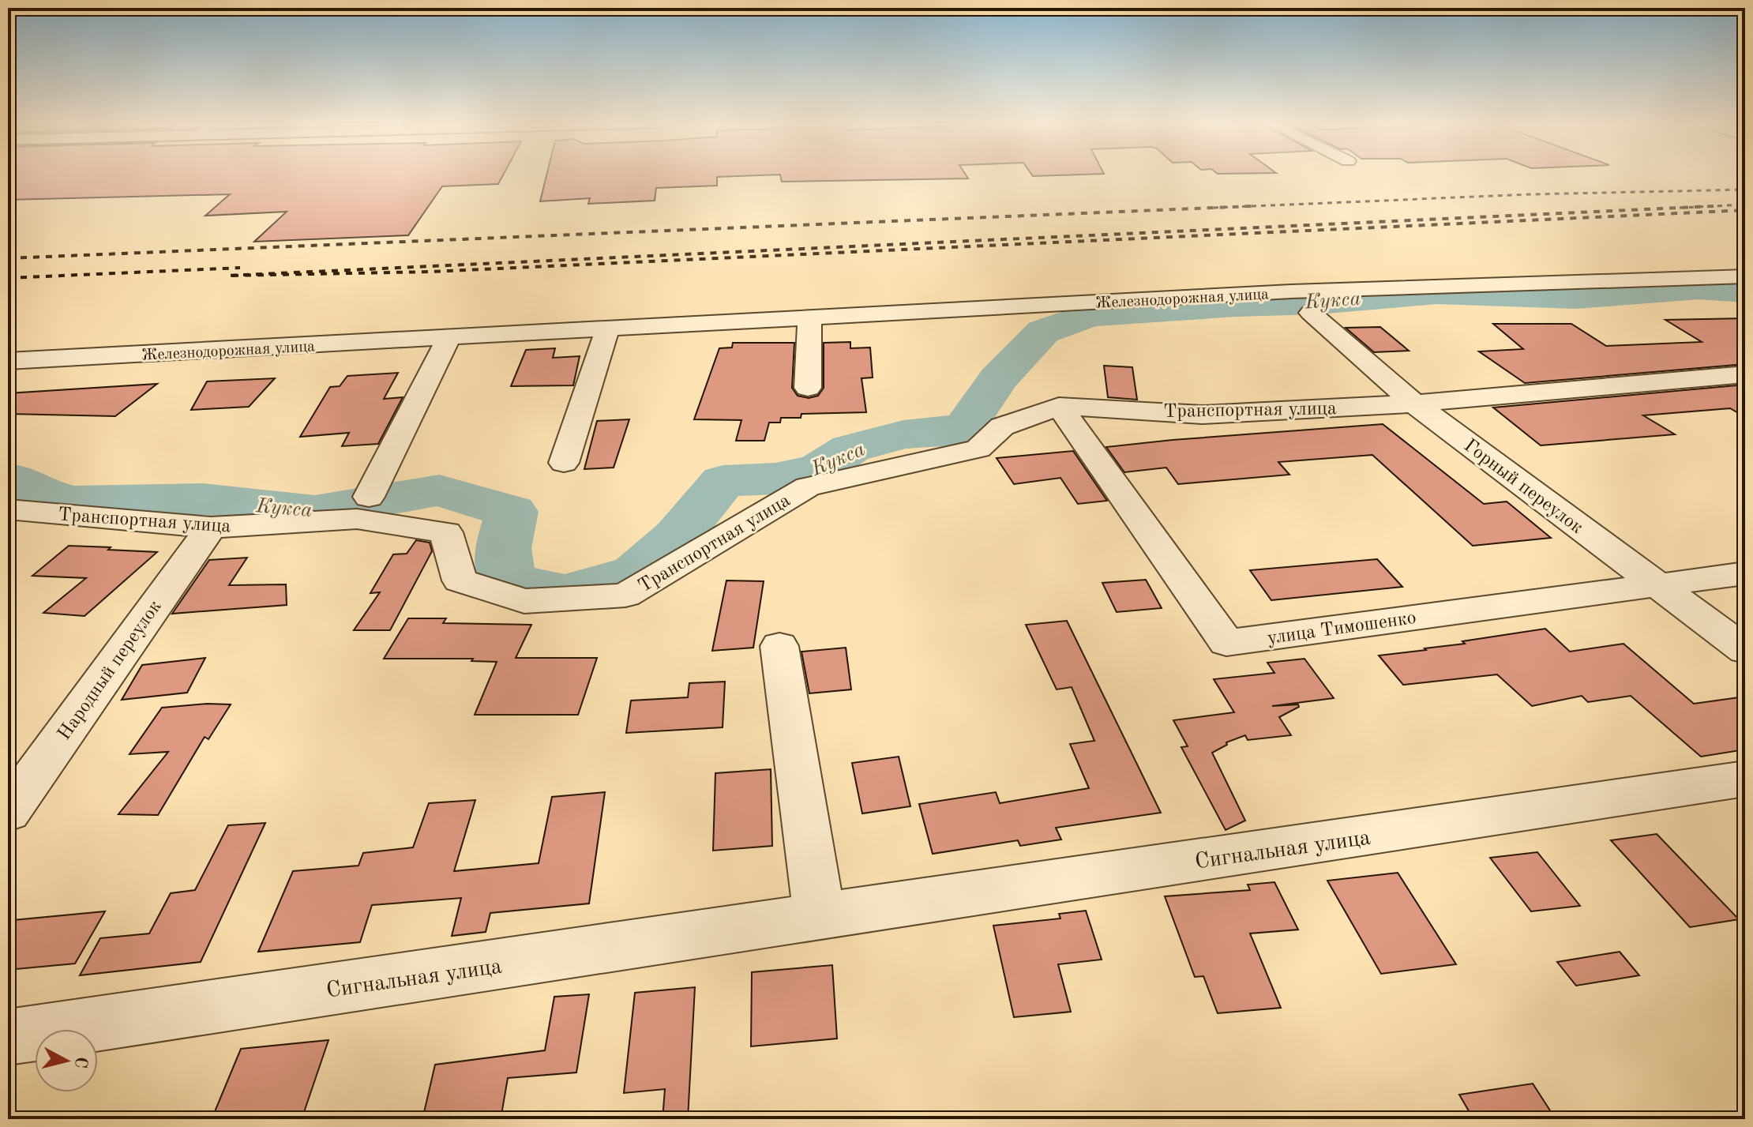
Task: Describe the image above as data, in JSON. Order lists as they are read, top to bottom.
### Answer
{
  "streets": {
    "street": [
      "Железнодорожная улица",
      "Транспортная улица",
      "Горный переулок",
      "улица Тимошенко",
      "Народный переулок",
      "Сигнальная улица"
    ]
  },
  "crossings": [
    ["Железнодорожная улица", "Горный переулок"],
    ["Транспортная улица", "Горный переулок"],
    ["Транспортная улица", "улица Тимошенко"],
    ["Транспортная улица", "Народный переулок"],
    ["Горный переулок", "улица Тимошенко"]
  ],
  "water": ["Кукса"],
  "north": "right"
}
